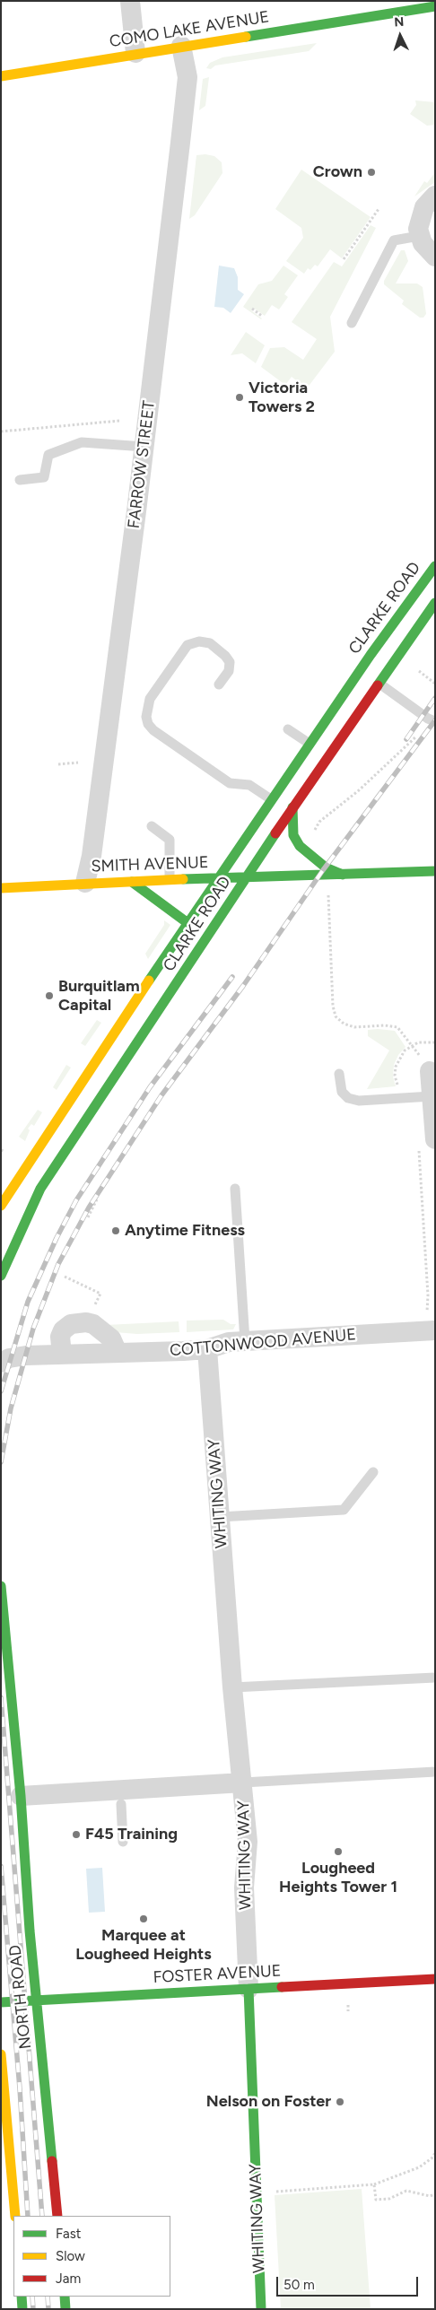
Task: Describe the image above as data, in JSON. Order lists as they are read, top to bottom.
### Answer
{
  "streets": {
    "main road": [
      "COMO LAKE AVENUE",
      "CLARKE ROAD",
      "SMITH AVENUE",
      "WHITING WAY",
      "FOSTER AVENUE",
      "NORTH ROAD"
    ],
    "street": ["FARROW STREET", "COTTONWOOD AVENUE"]
  },
  "crossings": [
    ["COMO LAKE AVENUE", "FARROW STREET"],
    ["FARROW STREET", "SMITH AVENUE"],
    ["CLARKE ROAD", "SMITH AVENUE"],
    ["COTTONWOOD AVENUE", "WHITING WAY"],
    ["WHITING WAY", "FOSTER AVENUE"],
    ["FOSTER AVENUE", "NORTH ROAD"]
  ],
  "places": [
    "Crown",
    "Victoria Towers 2",
    "Burquitlam Capital",
    "Anytime Fitness",
    "F45 Training",
    "Lougheed Heights Tower 1",
    "Marquee at Lougheed Heights",
    "Nelson on Foster"
  ],
  "legend": ["Fast", "Slow", "Jam"],
  "scale_bar": "50 m",
  "north": "top"
}
